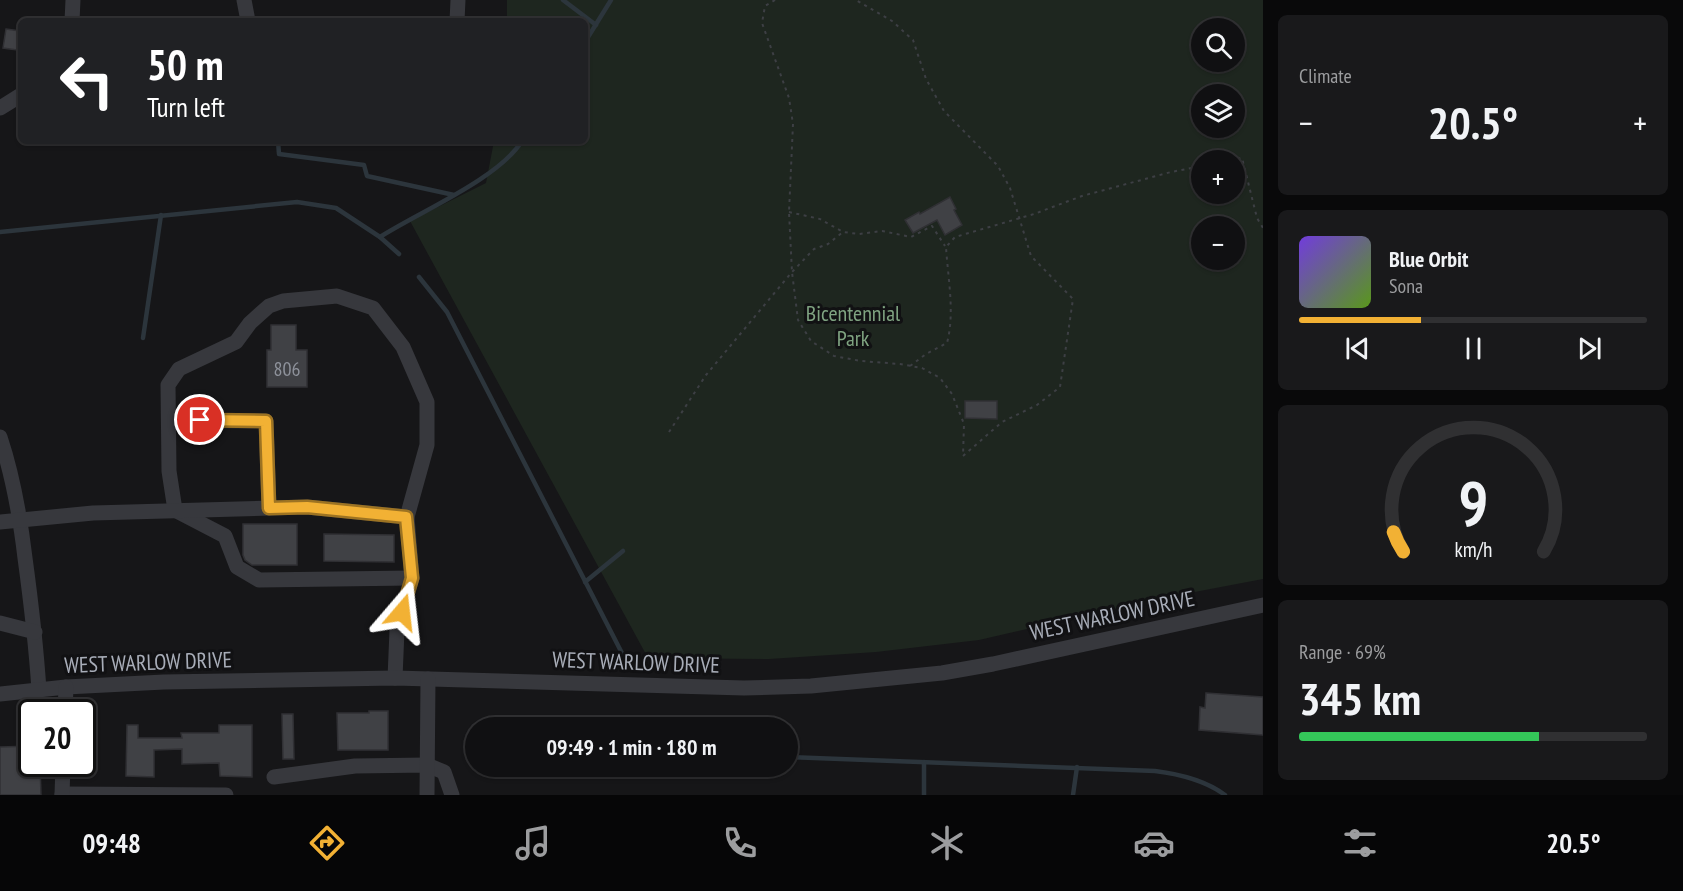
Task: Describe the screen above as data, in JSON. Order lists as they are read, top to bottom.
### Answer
{
  "streets": {
    "street": ["WEST WARLOW DRIVE"]
  },
  "parks": ["Bicentennial Park"],
  "house_numbers": ["806"],
  "page": {
    "tile": [
      "Climate",
      ["Range · 69%", "345 km"]
    ],
    "map_buttons": ["+", "−"],
    "turn": ["50 m", "Turn left"],
    "heat": ["−", "20.5°", "+"],
    "song": ["Blue Orbit", "Sona"],
    "limit": "20",
    "trip": "09:49 · 1 min · 180 m",
    "tabs": ["09:48", "20.5°"],
    "gauge": ["9", "km/h"]
  }
}
